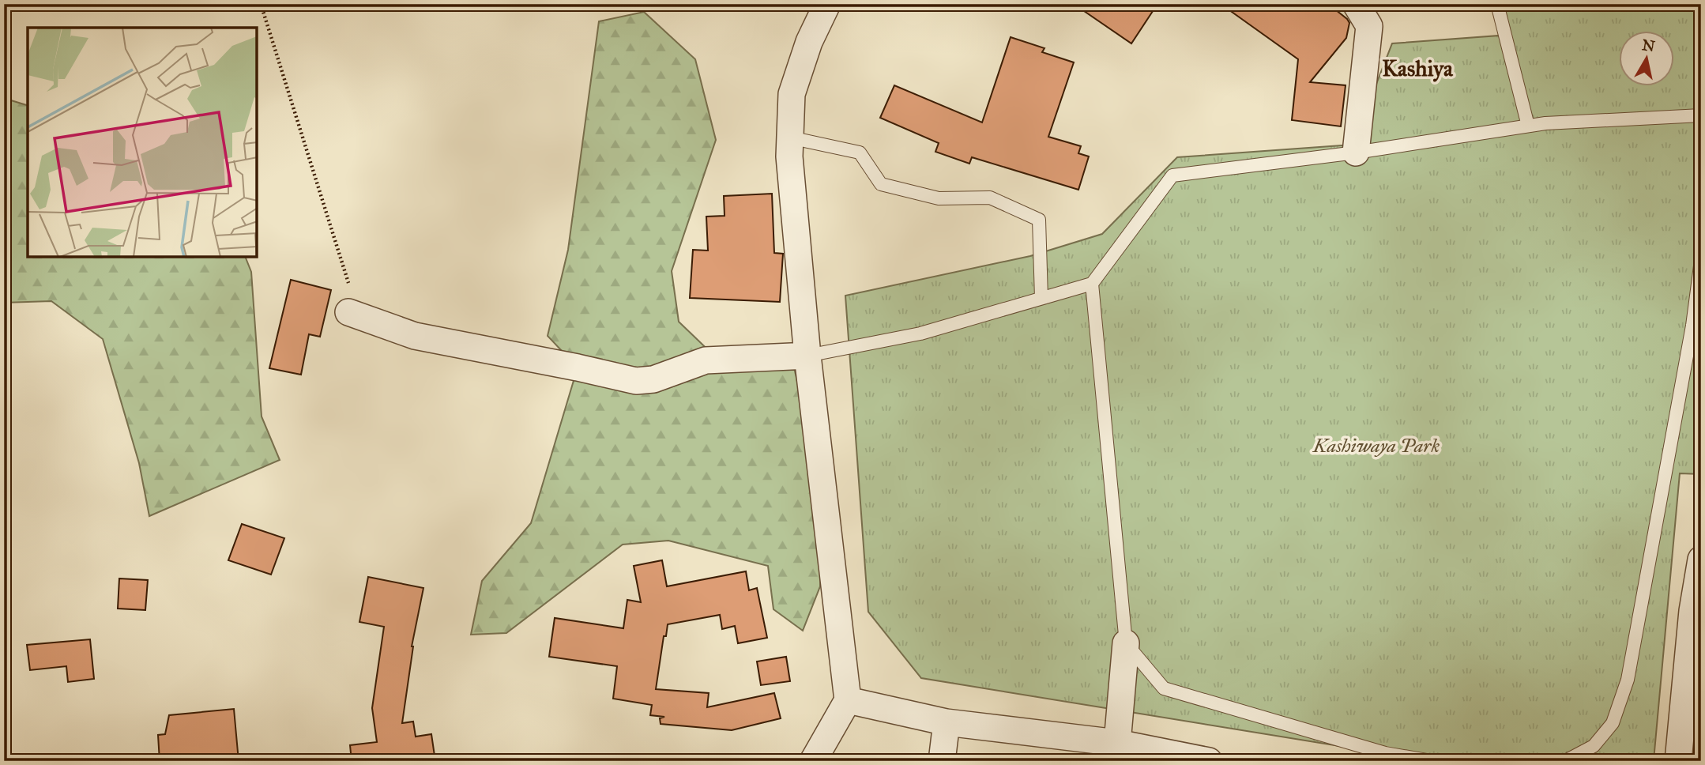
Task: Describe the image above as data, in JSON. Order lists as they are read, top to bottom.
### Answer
{
  "districts": ["Kashiya"],
  "parks": ["Kashiwaya Park"],
  "north": "top"
}
